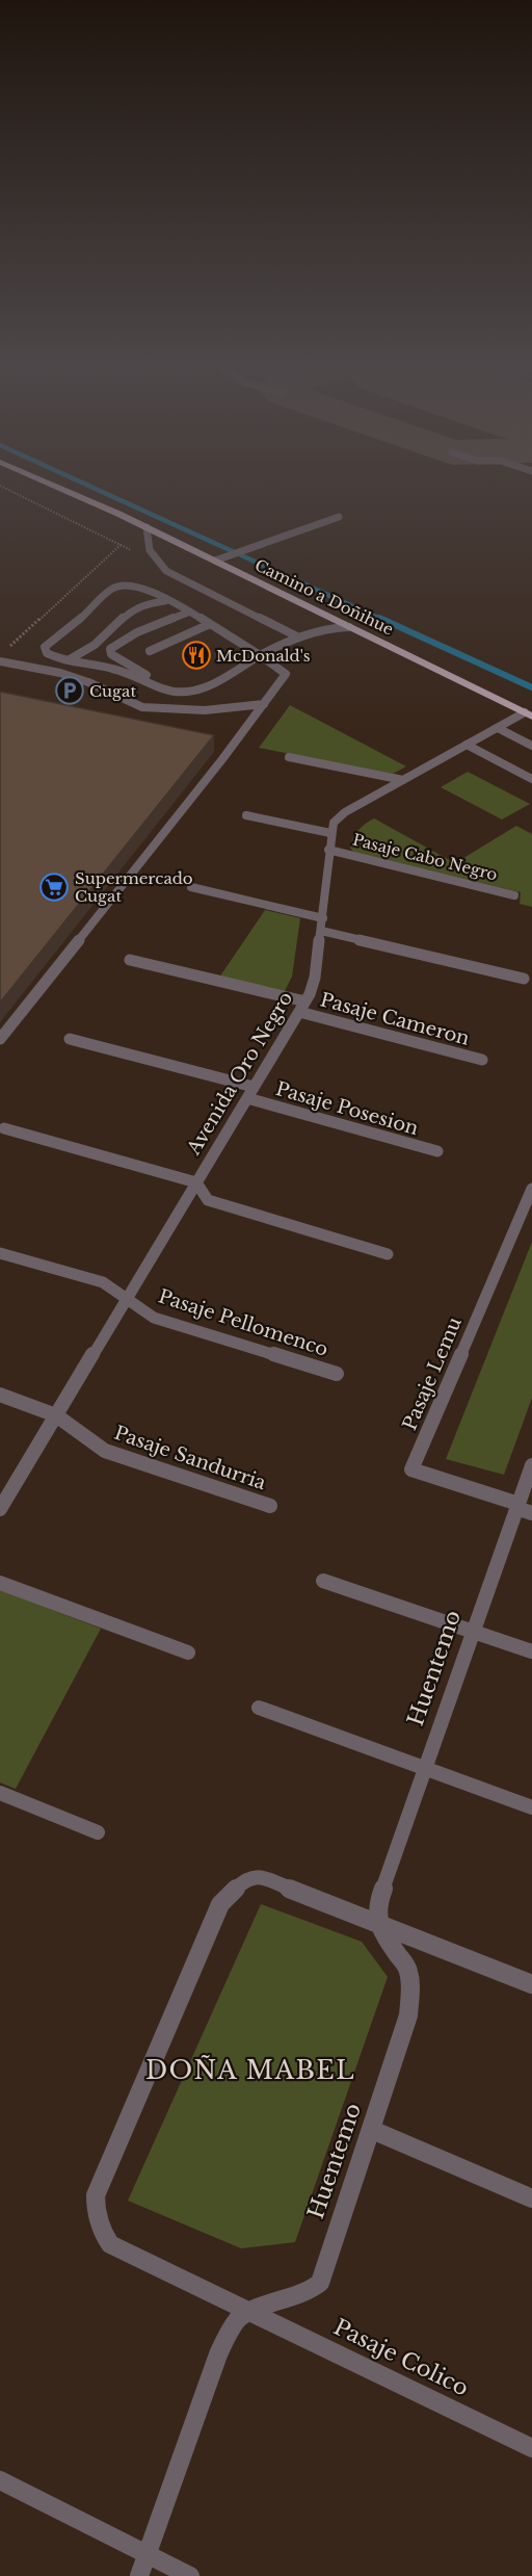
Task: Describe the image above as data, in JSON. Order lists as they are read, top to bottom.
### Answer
{
  "streets": {
    "main road": ["Camino a Doñihue"],
    "street": [
      "Pasaje Cabo Negro",
      "Pasaje Cameron",
      "Avenida Oro Negro",
      "Pasaje Posesion",
      "Pasaje Pellomenco",
      "Pasaje Lemu",
      "Pasaje Sandurria",
      "Huentemo",
      "Pasaje Colico"
    ]
  },
  "crossings": [
    ["Pasaje Cabo Negro", "Avenida Oro Negro"],
    ["Pasaje Cameron", "Avenida Oro Negro"],
    ["Avenida Oro Negro", "Pasaje Posesion"],
    ["Avenida Oro Negro", "Pasaje Pellomenco"],
    ["Avenida Oro Negro", "Pasaje Sandurria"],
    ["Pasaje Lemu", "Huentemo"],
    ["Huentemo", "Pasaje Colico"]
  ],
  "districts": ["DOÑA MABEL"],
  "places": {
    "restaurant": ["McDonald's"],
    "parking": ["Cugat"],
    "supermarket": ["Supermercado Cugat"]
  }
}
